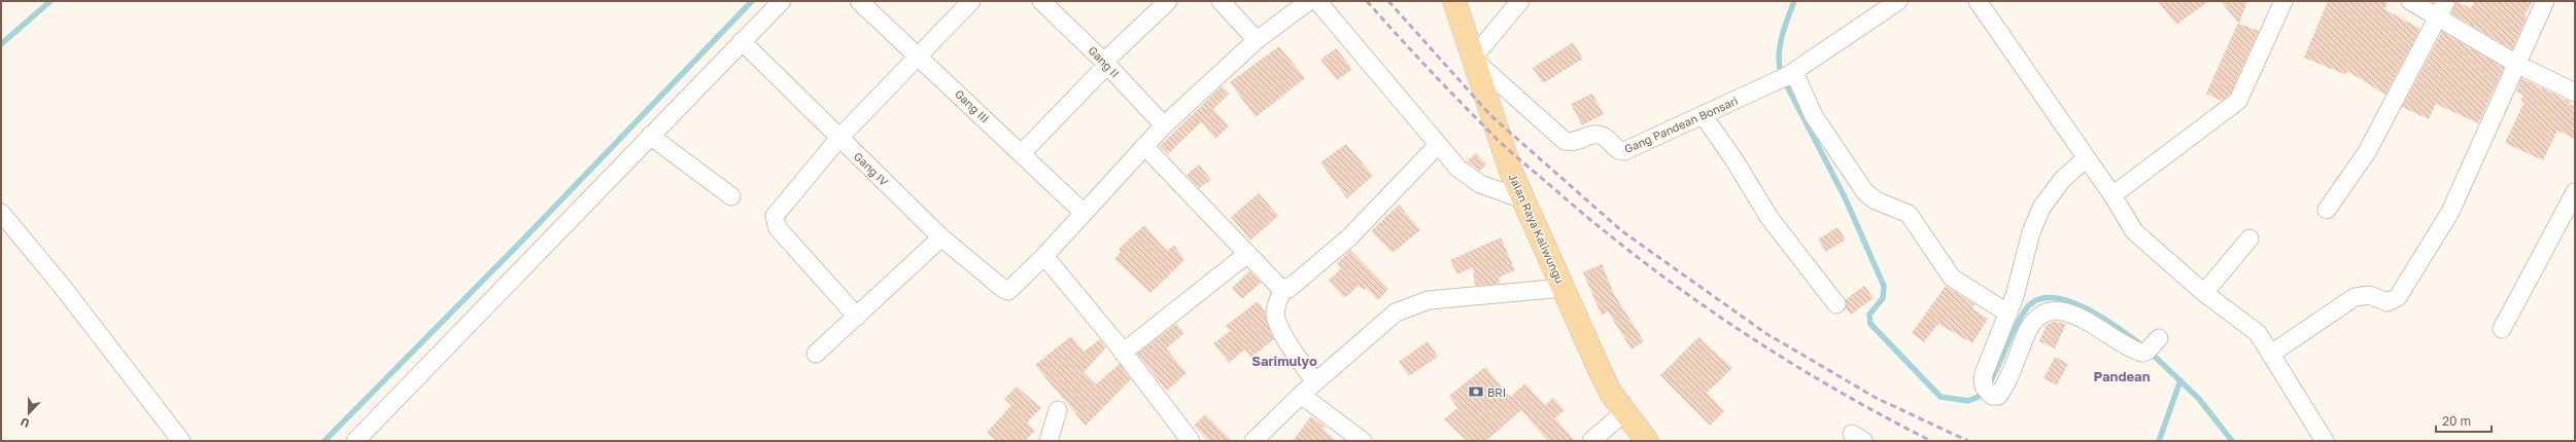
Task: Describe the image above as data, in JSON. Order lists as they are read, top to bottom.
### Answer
{
  "streets": {
    "main road": ["Jalan Raya Kaliwungu"],
    "street": [
      "Gang II",
      "Gang III",
      "Gang Pandean Bonsari",
      "Gang IV"
    ]
  },
  "crossings": [
    ["Gang Pandean Bonsari", "Jalan Raya Kaliwungu"]
  ],
  "districts": ["Sarimulyo", "Pandean"],
  "places": {
    "bank": ["BRI"]
  },
  "scale_bar": "20 m",
  "north": "bottom"
}
